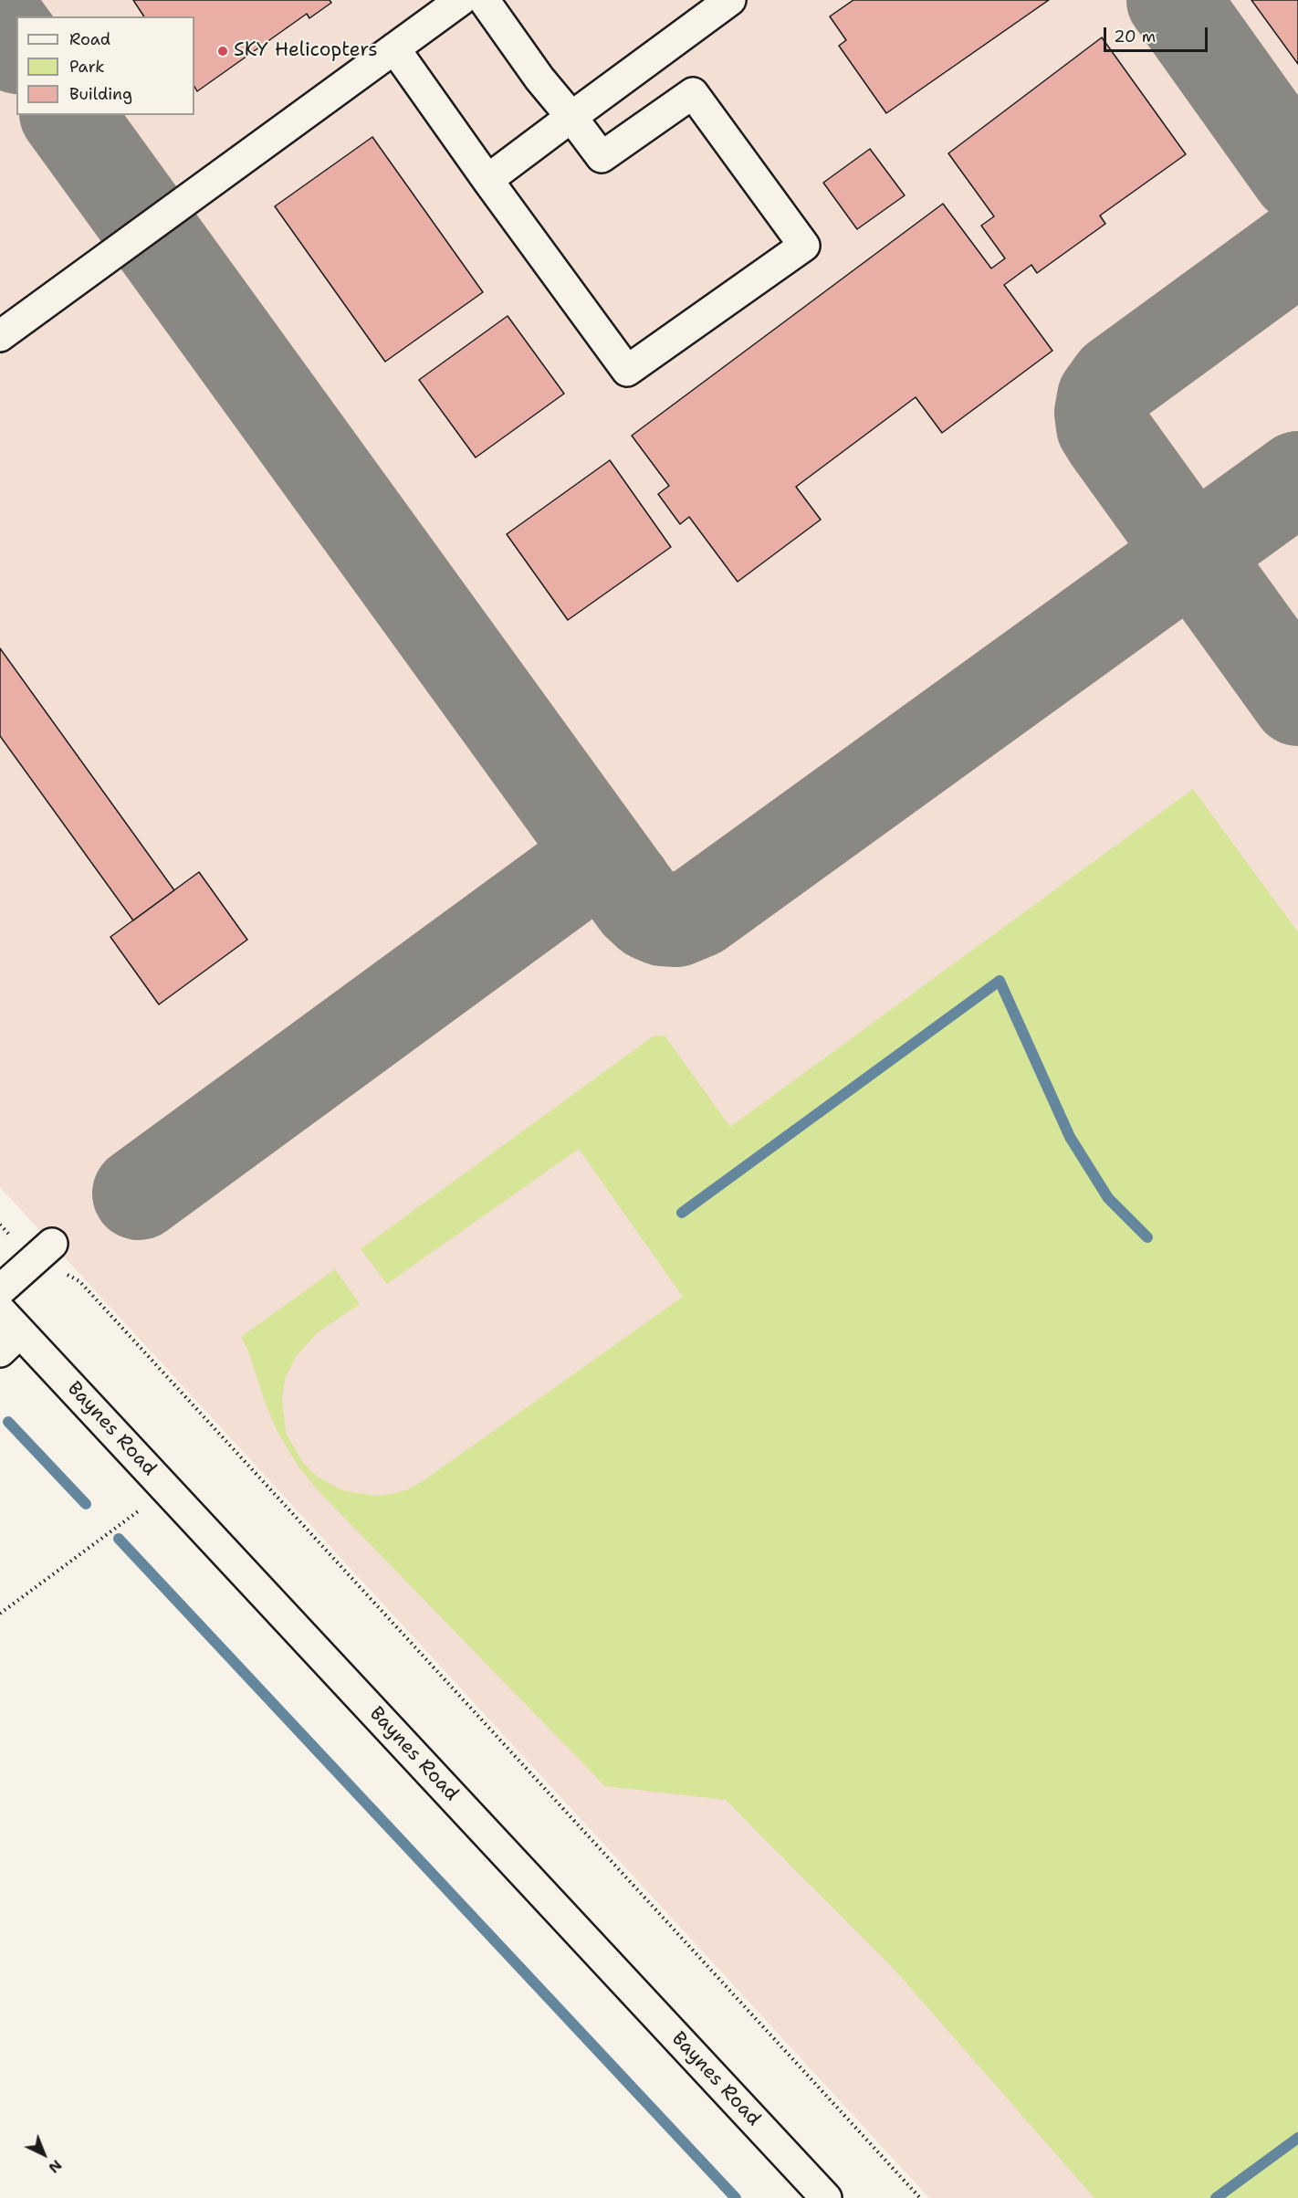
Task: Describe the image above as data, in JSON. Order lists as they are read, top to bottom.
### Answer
{
  "streets": {
    "street": ["Baynes Road"]
  },
  "places": ["SKY Helicopters"],
  "legend": ["Road", "Park", "Building"],
  "scale_bar": "20 m",
  "north": "bottom right"
}
